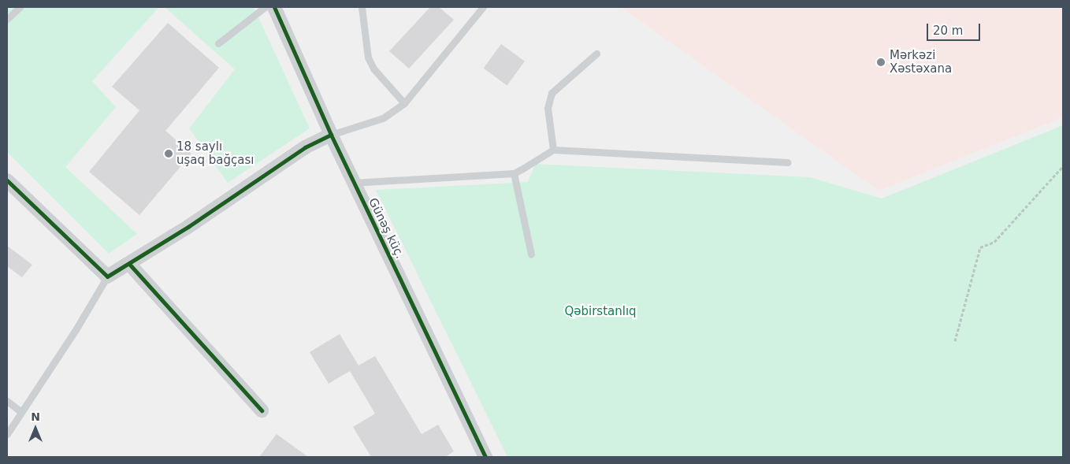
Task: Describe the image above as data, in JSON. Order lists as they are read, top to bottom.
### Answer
{
  "streets": {
    "street": ["Günəş küç."]
  },
  "parks": ["Qəbirstanlıq"],
  "places": ["Mərkəzi Xəstəxana", "18 saylı uşaq bağçası"],
  "scale_bar": "20 m",
  "north": "top"
}
